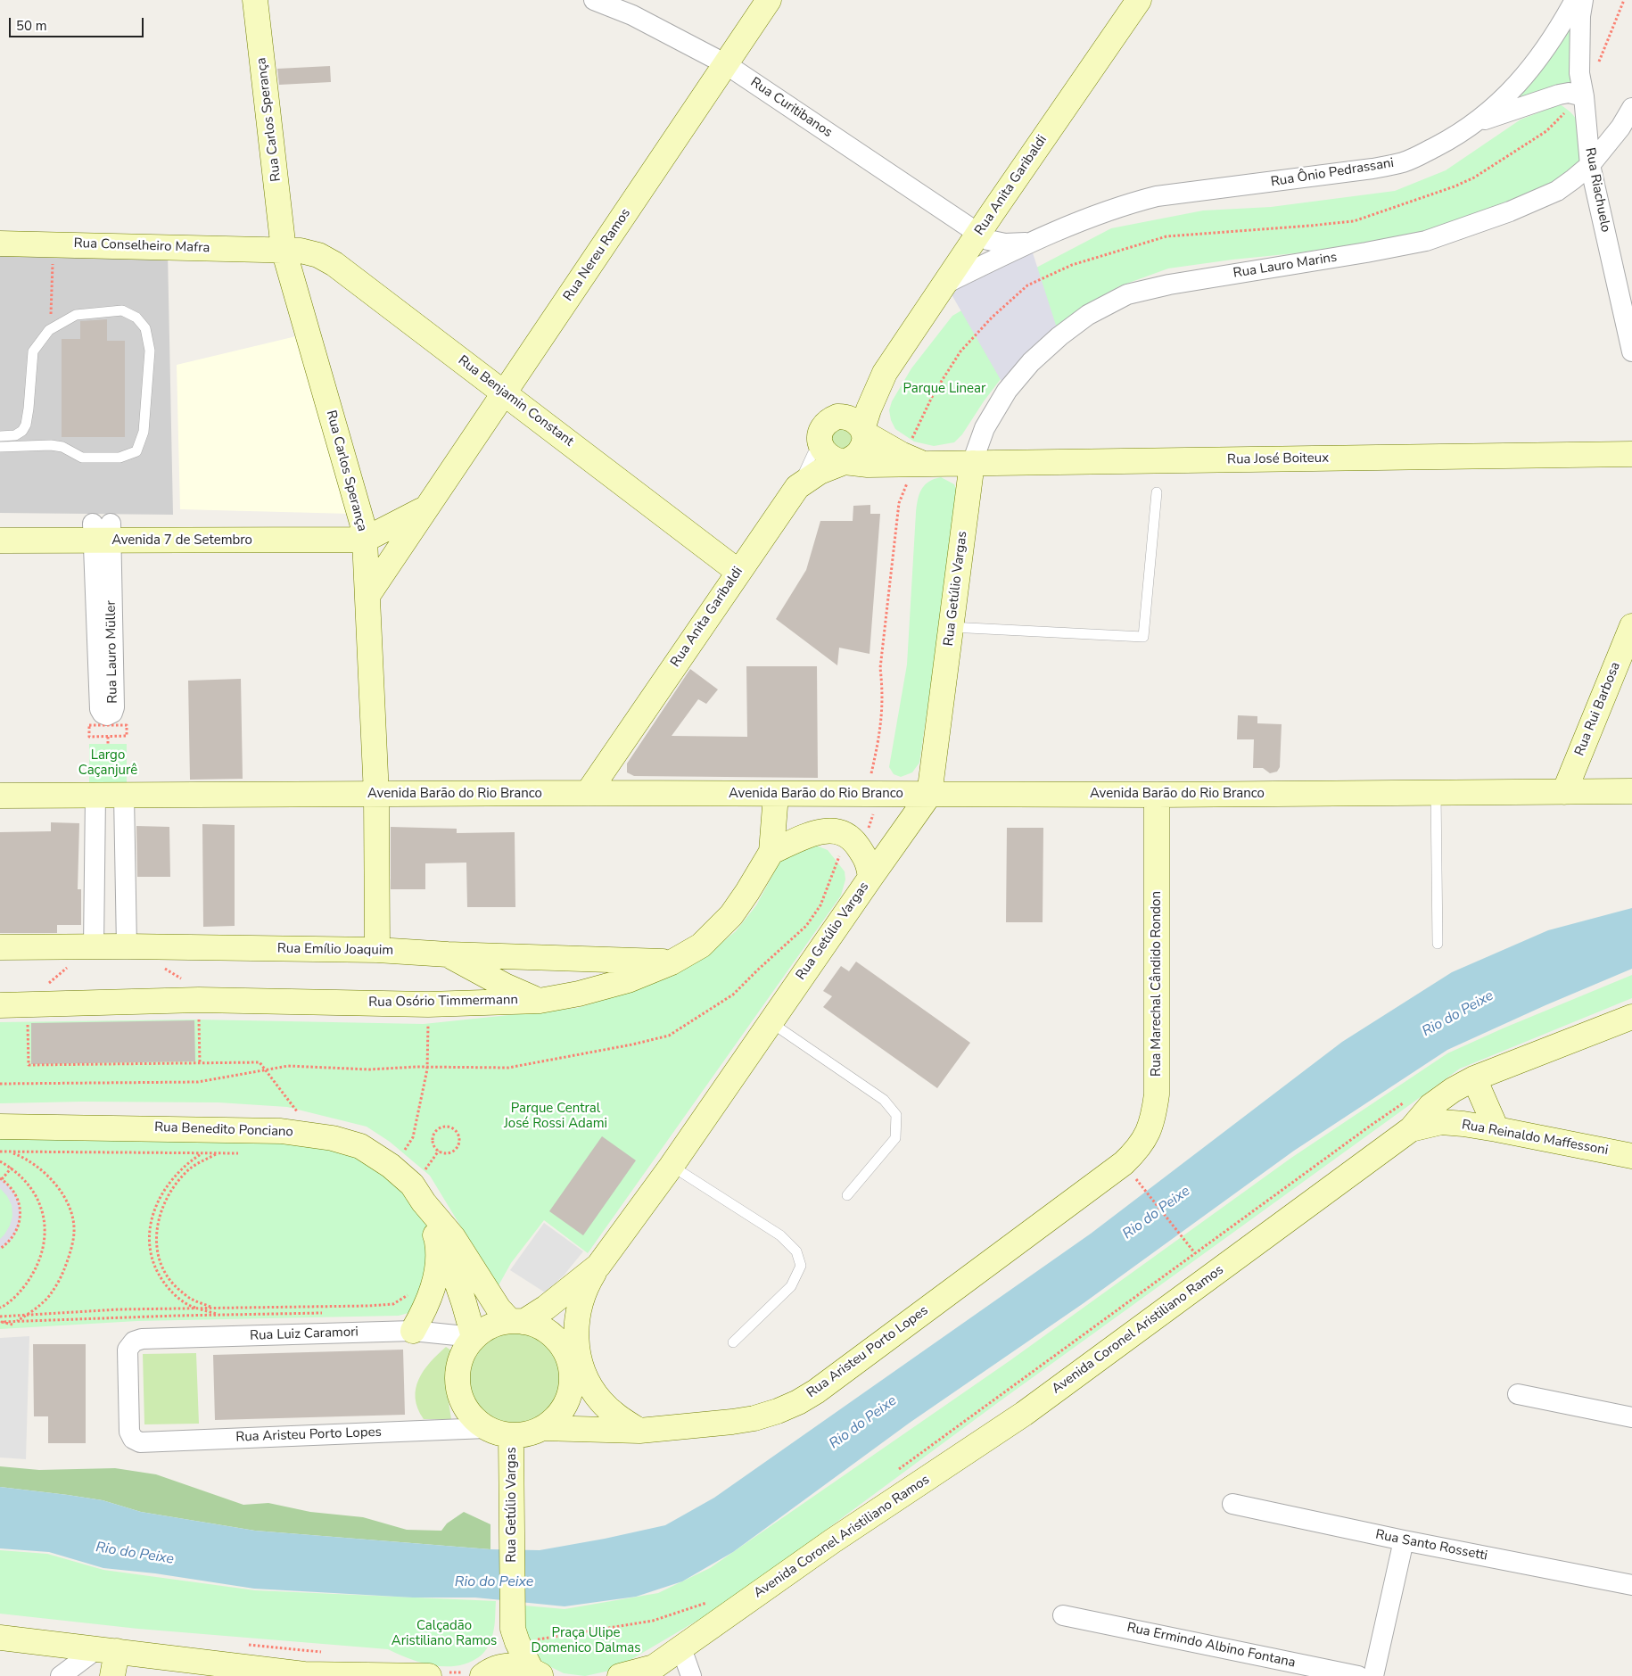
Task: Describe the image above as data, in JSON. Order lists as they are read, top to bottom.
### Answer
{
  "streets": {
    "main road": [
      "Rua Carlos Sperança",
      "Rua Anita Garibaldi",
      "Rua Conselheiro Mafra",
      "Rua Nereu Ramos",
      "Rua Benjamin Constant",
      "Rua José Boiteux",
      "Avenida 7 de Setembro",
      "Rua Getúlio Vargas",
      "Rua Rui Barbosa",
      "Avenida Barão do Rio Branco",
      "Rua Emílio Joaquim",
      "Rua Marechal Cândido Rondon",
      "Rua Osório Timmermann",
      "Rua Benedito Ponciano",
      "Rua Reinaldo Maffessoni",
      "Avenida Coronel Aristiliano Ramos",
      "Rua Aristeu Porto Lopes"
    ],
    "street": [
      "Rua Curitibanos",
      "Rua Ônio Pedrassani",
      "Rua Riachuelo",
      "Rua Lauro Marins",
      "Rua Lauro Müller",
      "Rua Luiz Caramori",
      "Rua Santo Rossetti",
      "Rua Ermindo Albino Fontana"
    ]
  },
  "crossings": [
    ["Rua Curitibanos", "Rua Ônio Pedrassani"],
    ["Rua Curitibanos", "Rua Anita Garibaldi"],
    ["Rua Curitibanos", "Rua Nereu Ramos"],
    ["Rua Carlos Sperança", "Rua Conselheiro Mafra"],
    ["Rua Carlos Sperança", "Rua Nereu Ramos"],
    ["Rua Carlos Sperança", "Rua Benjamin Constant"],
    ["Rua Carlos Sperança", "Avenida 7 de Setembro"],
    ["Rua Carlos Sperança", "Avenida Barão do Rio Branco"],
    ["Rua Carlos Sperança", "Rua Emílio Joaquim"],
    ["Rua Ônio Pedrassani", "Rua Anita Garibaldi"],
    ["Rua Anita Garibaldi", "Rua Benjamin Constant"],
    ["Rua Anita Garibaldi", "Rua José Boiteux"],
    ["Rua Anita Garibaldi", "Avenida Barão do Rio Branco"],
    ["Rua Riachuelo", "Rua Lauro Marins"],
    ["Rua Conselheiro Mafra", "Rua Benjamin Constant"],
    ["Rua Nereu Ramos", "Rua Benjamin Constant"],
    ["Rua Nereu Ramos", "Avenida 7 de Setembro"],
    ["Rua Lauro Marins", "Rua José Boiteux"],
    ["Rua Lauro Marins", "Rua Getúlio Vargas"],
    ["Rua José Boiteux", "Rua Getúlio Vargas"],
    ["Avenida 7 de Setembro", "Rua Lauro Müller"],
    ["Rua Getúlio Vargas", "Avenida Barão do Rio Branco"],
    ["Rua Getúlio Vargas", "Rua Benedito Ponciano"],
    ["Rua Getúlio Vargas", "Rua Luiz Caramori"],
    ["Rua Getúlio Vargas", "Rua Aristeu Porto Lopes"],
    ["Rua Rui Barbosa", "Avenida Barão do Rio Branco"],
    ["Avenida Barão do Rio Branco", "Rua Marechal Cândido Rondon"],
    ["Avenida Barão do Rio Branco", "Rua Osório Timmermann"],
    ["Rua Emílio Joaquim", "Rua Osório Timmermann"],
    ["Rua Marechal Cândido Rondon", "Rua Aristeu Porto Lopes"],
    ["Rua Benedito Ponciano", "Rua Luiz Caramori"],
    ["Rua Benedito Ponciano", "Rua Aristeu Porto Lopes"],
    ["Rua Reinaldo Maffessoni", "Avenida Coronel Aristiliano Ramos"],
    ["Rua Luiz Caramori", "Rua Aristeu Porto Lopes"]
  ],
  "water": ["Rio do Peixe"],
  "parks": [
    "Parque Linear",
    "Largo Caçanjurê",
    "Parque Central José Rossi Adami",
    "Calçadão Aristiliano Ramos",
    "Praça Ulipe Domenico Dalmas"
  ],
  "scale_bar": "50 m"
}
